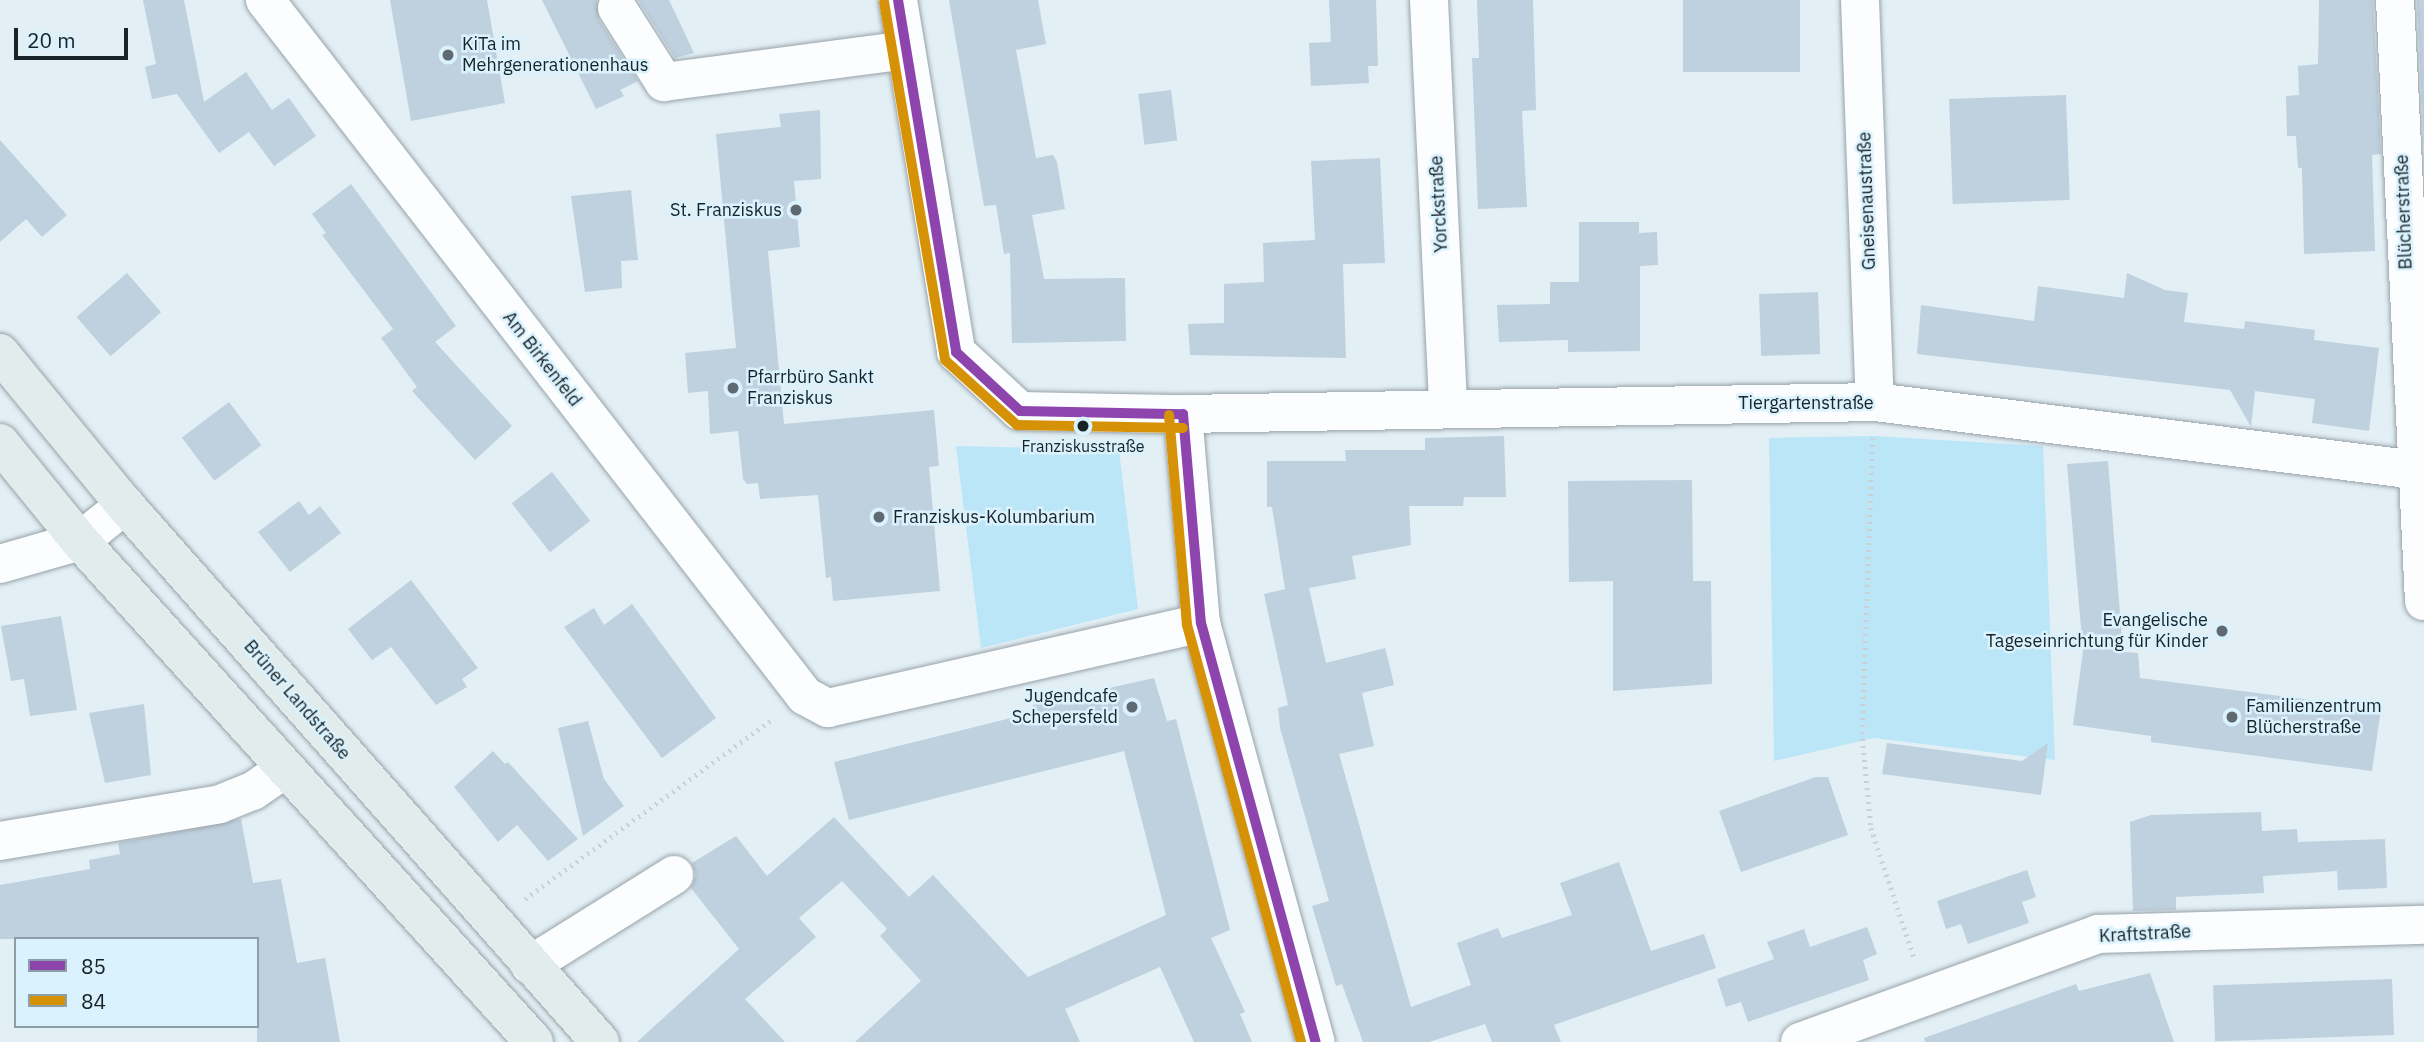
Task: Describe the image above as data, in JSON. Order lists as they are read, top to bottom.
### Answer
{
  "streets": {
    "main road": ["Brüner Landstraße"],
    "street": [
      "Gneisenaustraße",
      "Yorckstraße",
      "Blücherstraße",
      "Am Birkenfeld",
      "Tiergartenstraße",
      "Kraftstraße"
    ]
  },
  "crossings": [
    ["Gneisenaustraße", "Tiergartenstraße"],
    ["Yorckstraße", "Tiergartenstraße"],
    ["Blücherstraße", "Tiergartenstraße"]
  ],
  "places": [
    "KiTa im Mehrgenerationenhaus",
    "St. Franziskus",
    "Pfarrbüro Sankt Franziskus",
    "Franziskusstraße",
    "Franziskus-Kolumbarium",
    "Evangelische Tageseinrichtung für Kinder",
    "Jugendcafe Schepersfeld",
    "Familienzentrum Blücherstraße"
  ],
  "lines": ["transit line 85", "transit line 84"],
  "legend": ["85", "84"],
  "scale_bar": "20 m"
}
